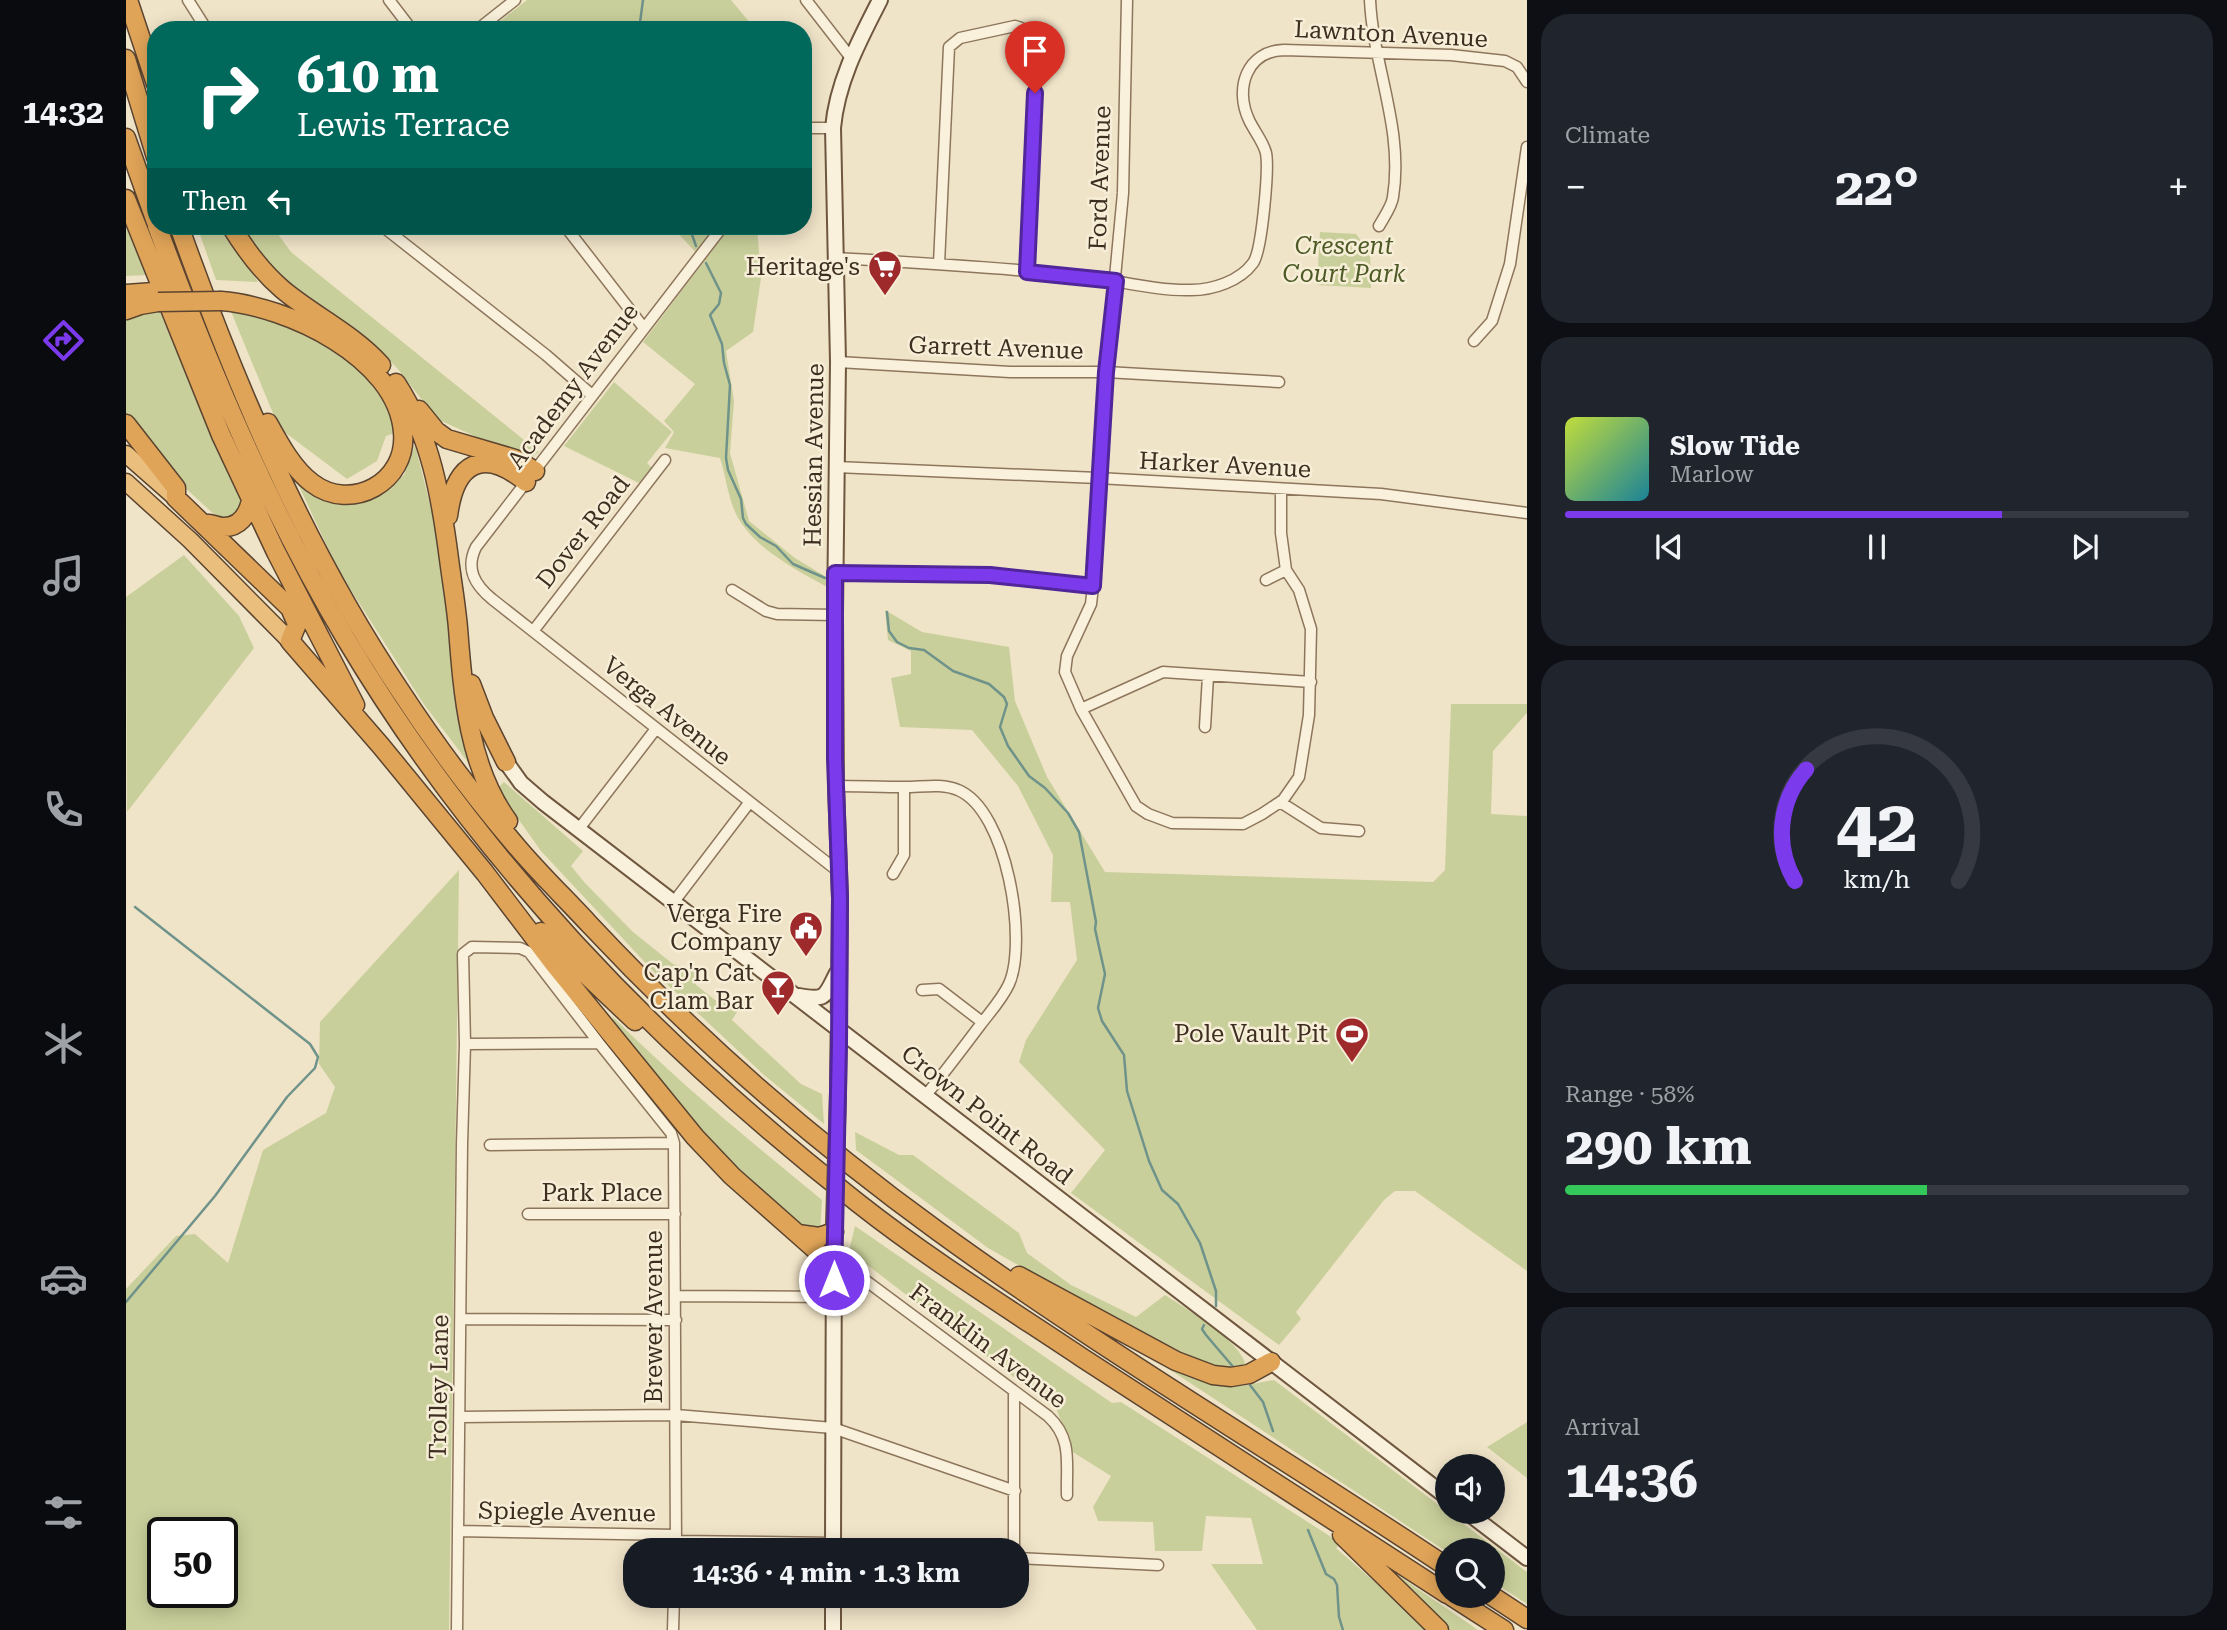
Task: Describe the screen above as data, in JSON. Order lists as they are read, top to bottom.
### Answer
{
  "streets": {
    "main road": ["Hessian Avenue", "Crown Point Road"],
    "street": [
      "Lawnton Avenue",
      "Ford Avenue",
      "Garrett Avenue",
      "Academy Avenue",
      "Harker Avenue",
      "Dover Road",
      "Verga Avenue",
      "Park Place",
      "Brewer Avenue",
      "Franklin Avenue",
      "Trolley Lane",
      "Spiegle Avenue"
    ]
  },
  "crossings": [
    ["Lawnton Avenue", "Ford Avenue"],
    ["Lawnton Avenue", "Hessian Avenue"],
    ["Ford Avenue", "Garrett Avenue"],
    ["Ford Avenue", "Harker Avenue"],
    ["Garrett Avenue", "Hessian Avenue"],
    ["Academy Avenue", "Verga Avenue"],
    ["Hessian Avenue", "Harker Avenue"],
    ["Hessian Avenue", "Verga Avenue"],
    ["Hessian Avenue", "Crown Point Road"],
    ["Hessian Avenue", "Franklin Avenue"],
    ["Dover Road", "Verga Avenue"],
    ["Park Place", "Brewer Avenue"],
    ["Trolley Lane", "Spiegle Avenue"]
  ],
  "parks": ["Crescent Court Park"],
  "places": {
    "supermarket": ["Heritage's"],
    "public building": ["Verga Fire Company"],
    "bar": ["Cap'n Cat Clam Bar"],
    "sports": ["Pole Vault Pit"]
  },
  "page": {
    "tabs": "14:32",
    "tile": [
      "Climate",
      ["Range · 58%", "290 km"],
      ["Arrival", "14:36"]
    ],
    "turn": ["610 m", "Lewis Terrace"],
    "heat": ["−", "22°", "+"],
    "then": "Then",
    "song": ["Slow Tide", "Marlow"],
    "limit": "50",
    "trip": "14:36 · 4 min · 1.3 km",
    "gauge": ["42", "km/h"]
  }
}
